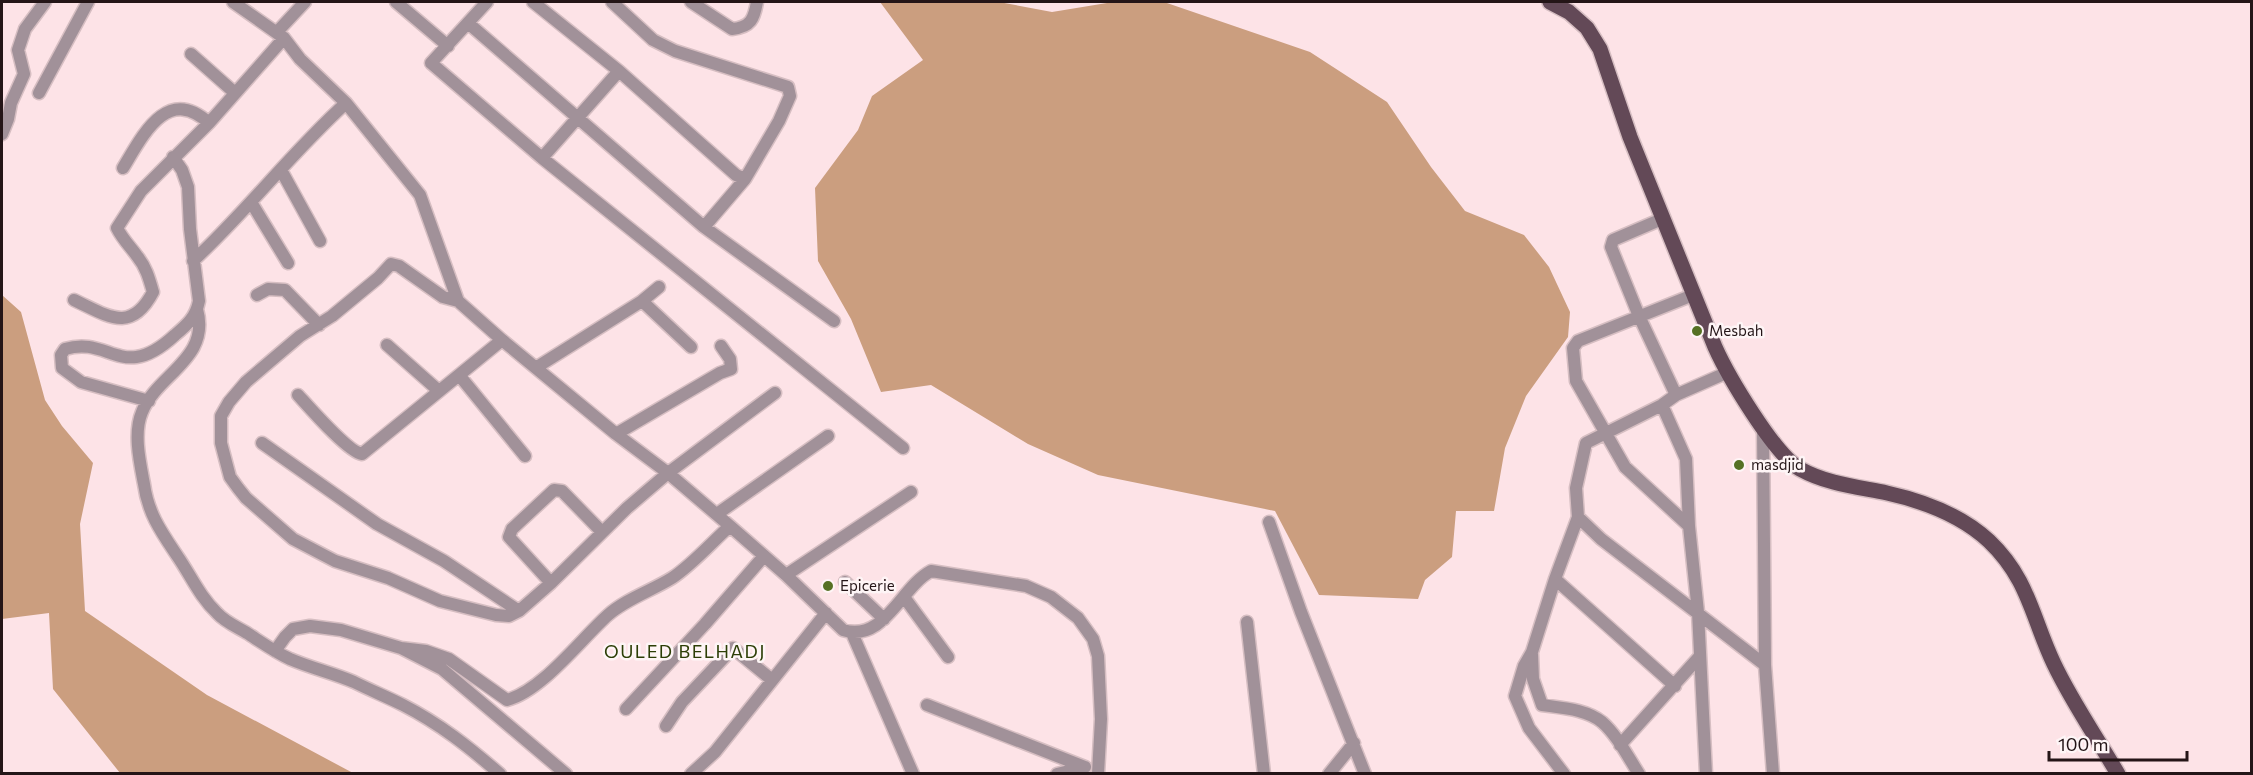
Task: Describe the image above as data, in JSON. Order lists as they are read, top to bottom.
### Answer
{
  "districts": ["OULED BELHADJ"],
  "places": ["Mesbah", "masdjid", "Epicerie"],
  "scale_bar": "100 m"
}
